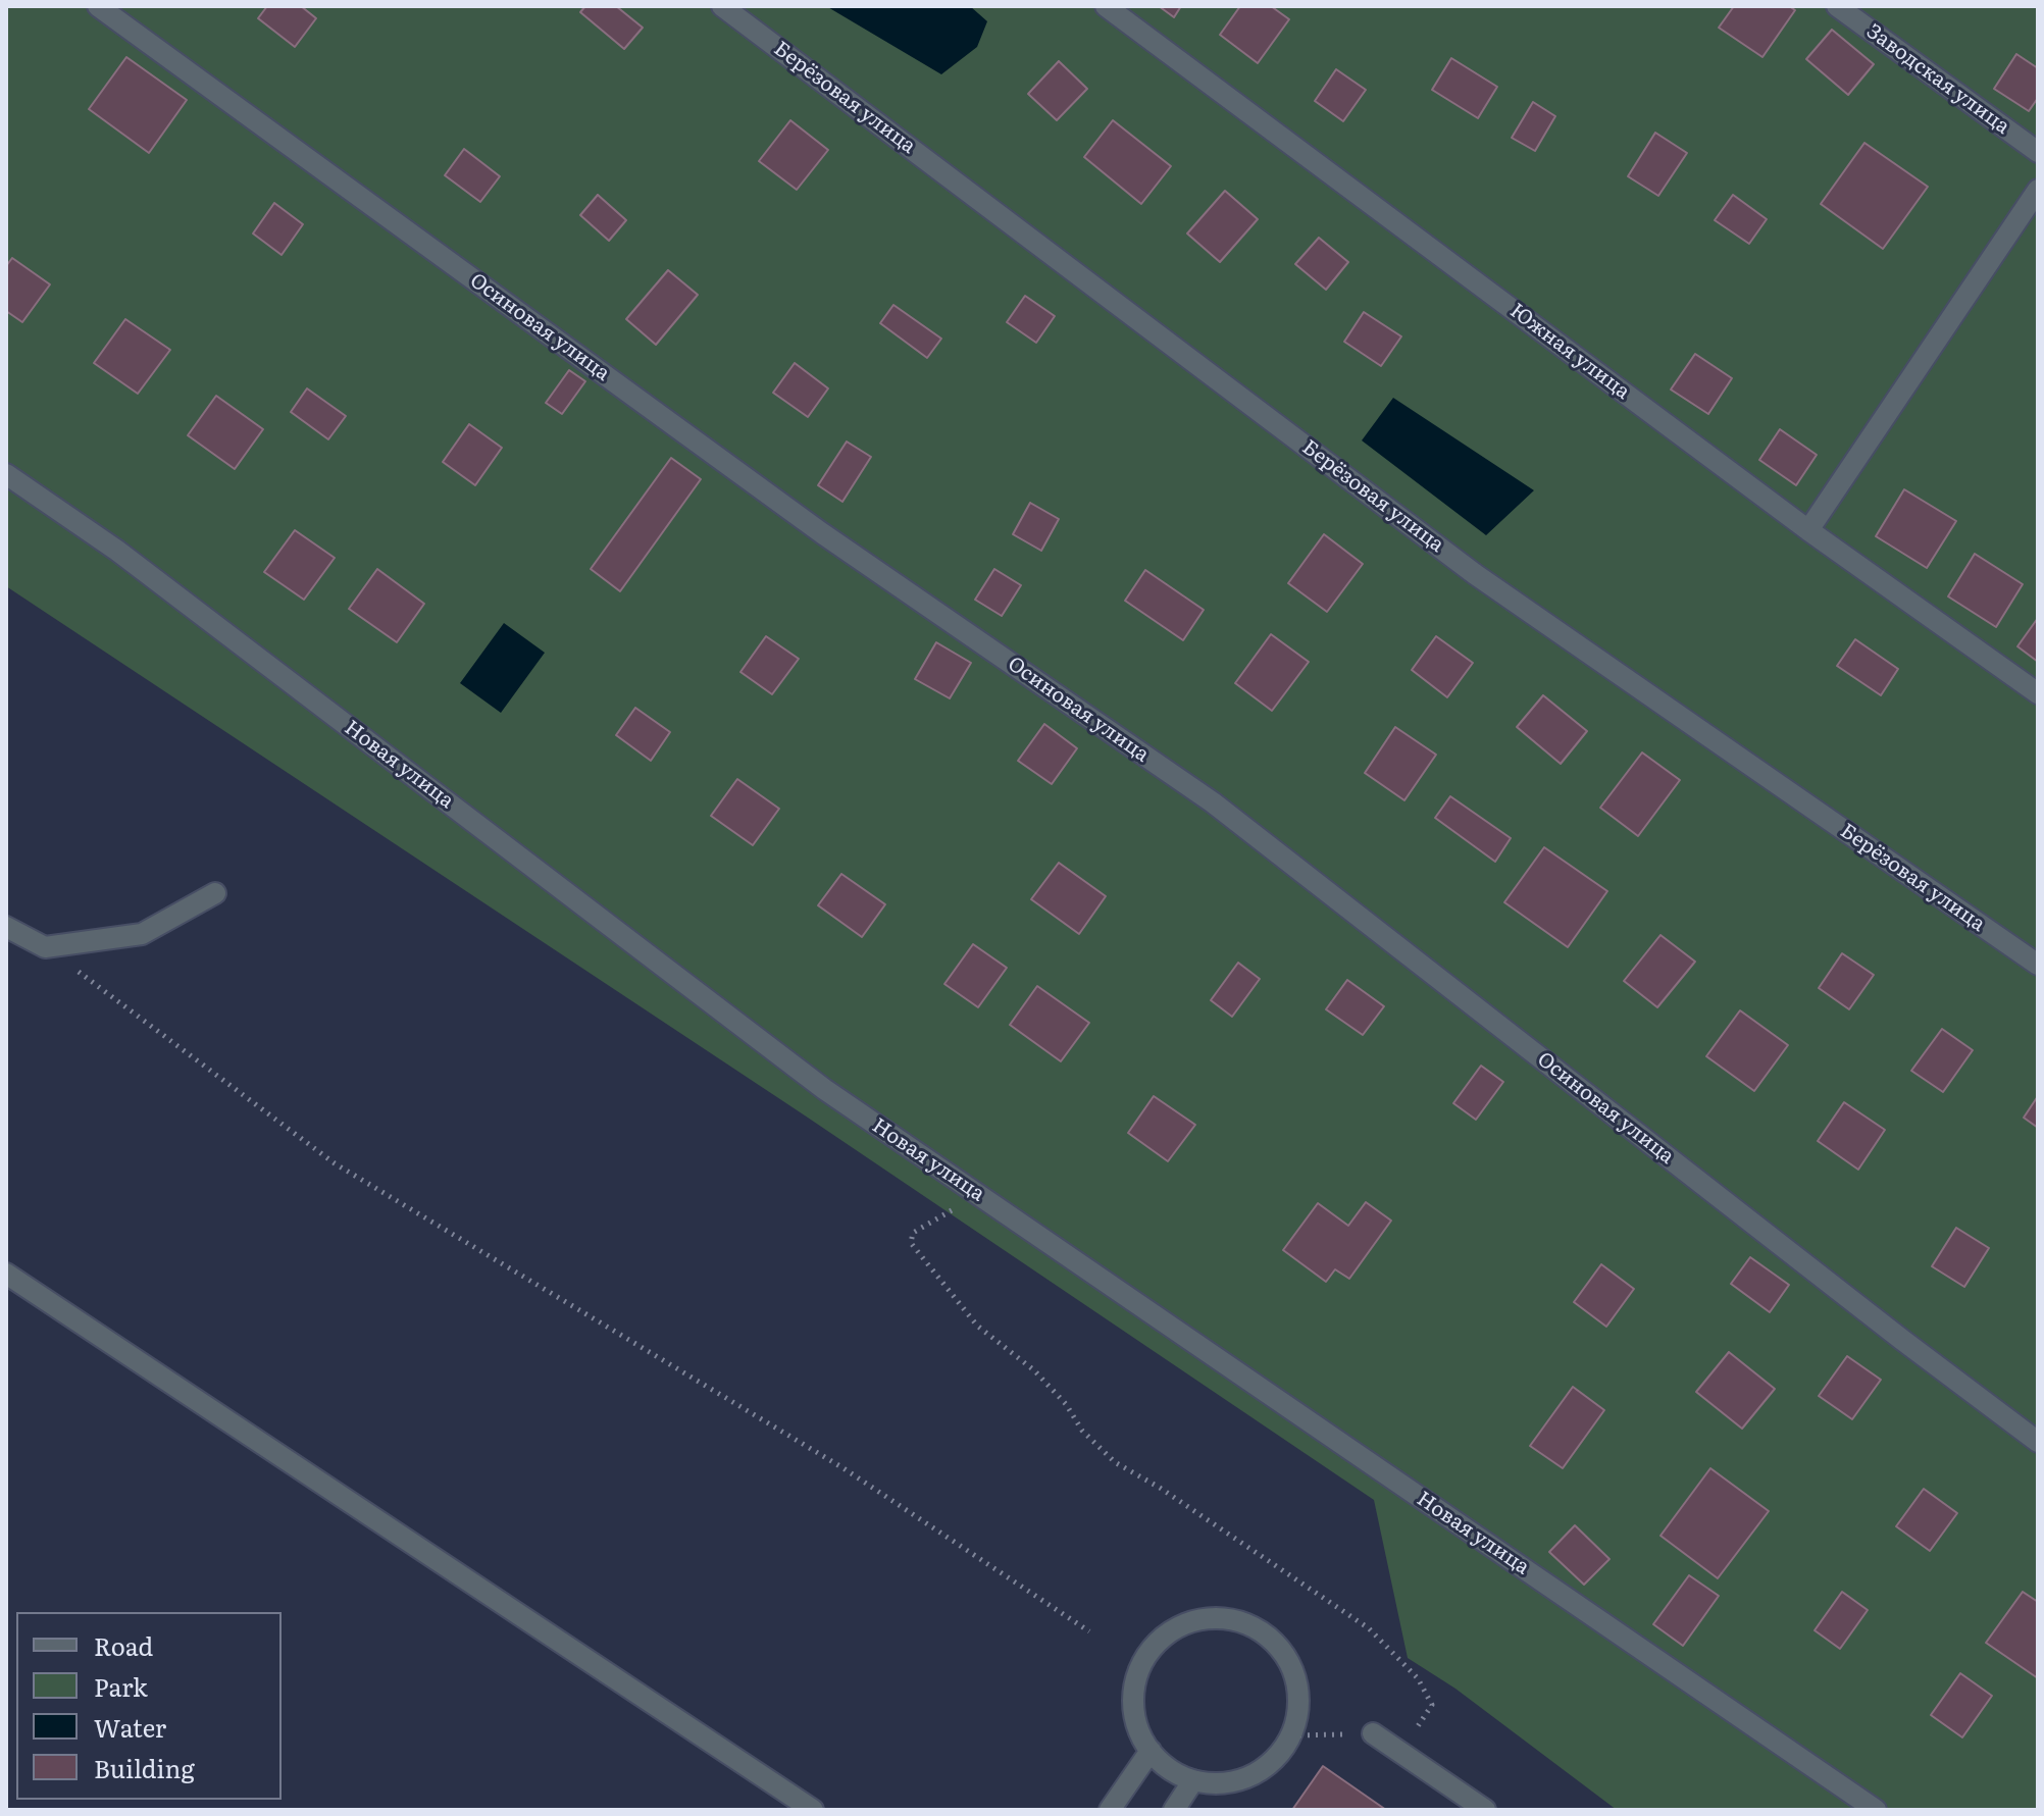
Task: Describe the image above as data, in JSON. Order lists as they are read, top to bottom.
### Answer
{
  "streets": {
    "street": [
      "Заводская улица",
      "Берёзовая улица",
      "Осиновая улица",
      "Южная улица",
      "Новая улица"
    ]
  },
  "legend": [
    "Road",
    "Park",
    "Water",
    "Building"
  ]
}
